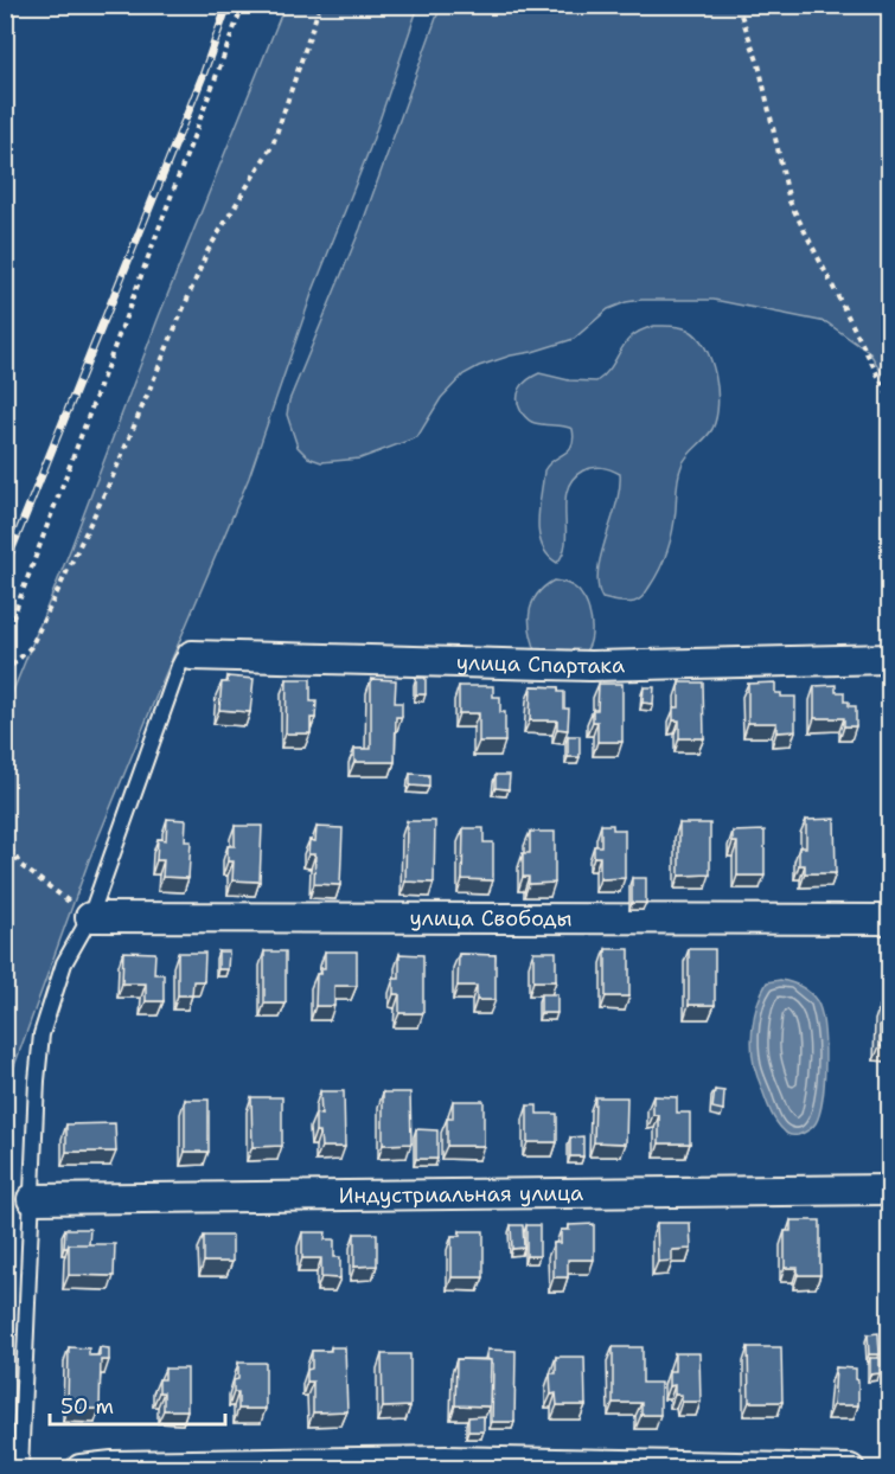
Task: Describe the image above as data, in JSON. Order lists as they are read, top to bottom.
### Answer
{
  "streets": {
    "street": ["улица Спартака", "улица Свободы", "Индустриальная улица"]
  },
  "scale_bar": "50 m"
}
